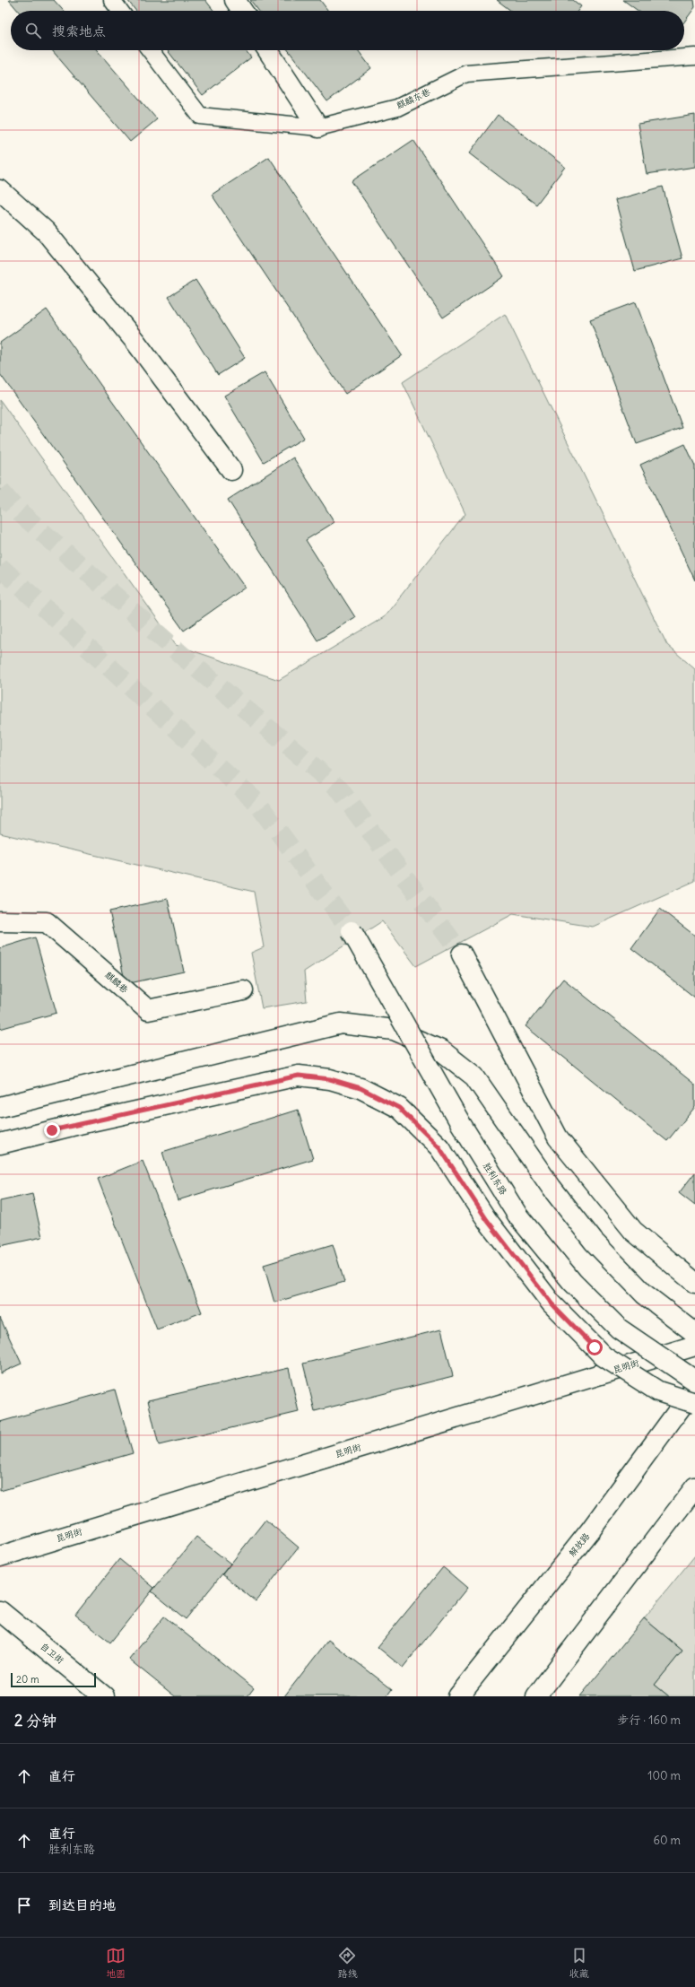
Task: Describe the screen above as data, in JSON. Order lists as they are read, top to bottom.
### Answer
{
  "streets": {
    "main road": [
      "麒麟巷",
      "胜利东路",
      "昆明街",
      "解放路",
      "自卫街"
    ],
    "lane": ["麒麟东巷"]
  },
  "scale_bar": "20 m",
  "page": {
    "search": "搜索地点",
    "scale": "20 m",
    "heading": ["2 分钟", "步行 · 160 m"],
    "list": [
      ["直行", "100 m"],
      ["直行", "胜利东路", "60 m"],
      "到达目的地"
    ],
    "nav": ["地图", "路线", "收藏"]
  }
}
